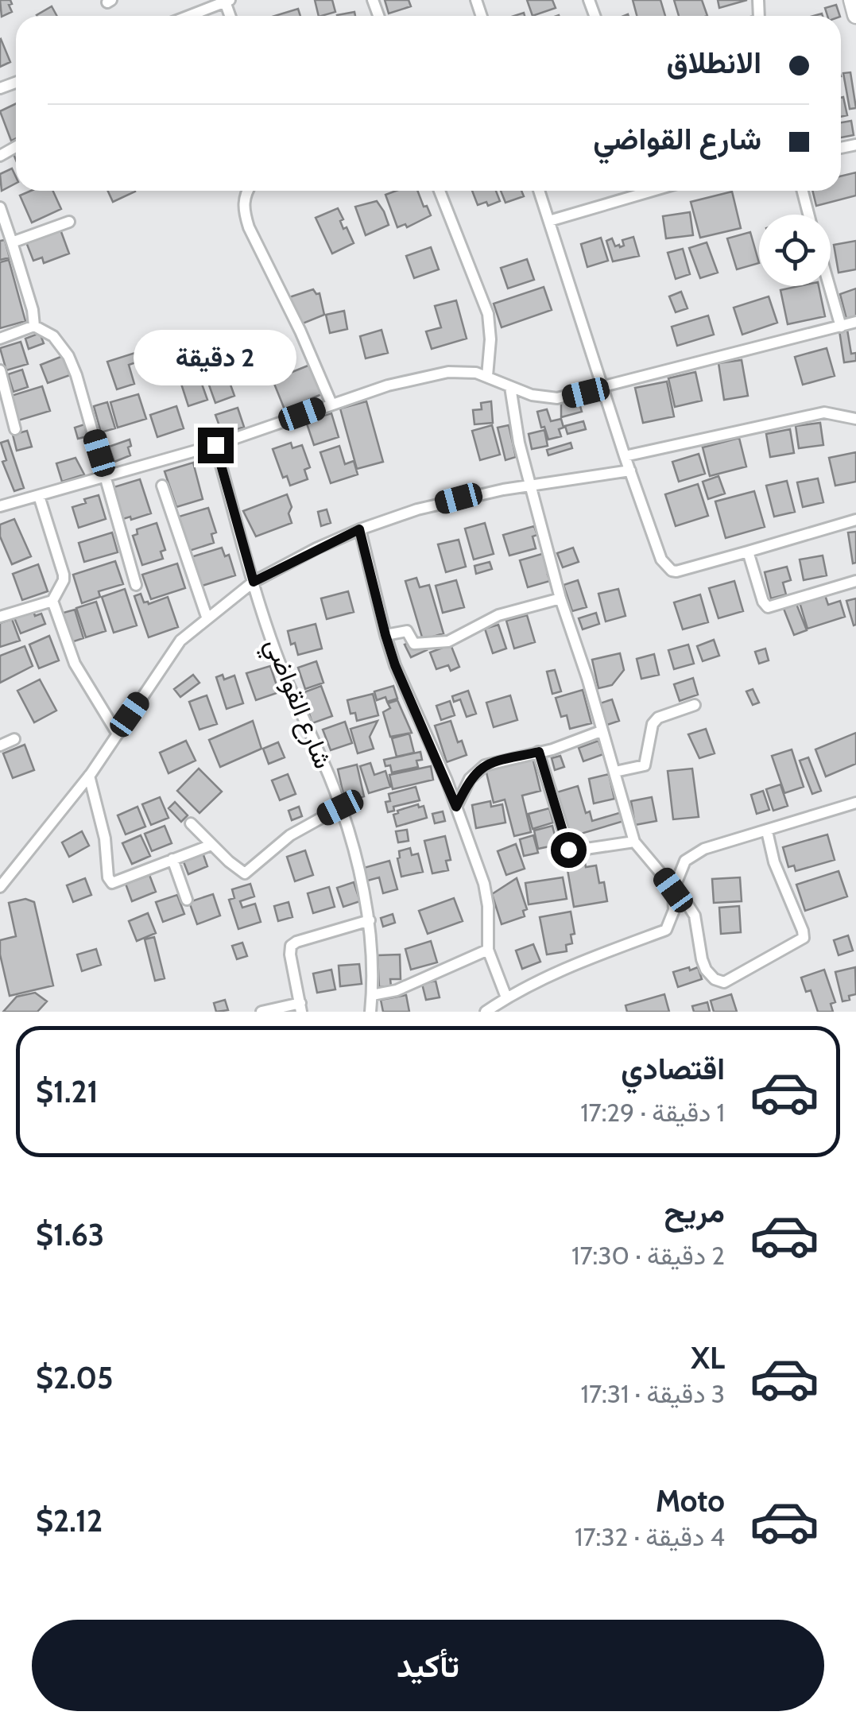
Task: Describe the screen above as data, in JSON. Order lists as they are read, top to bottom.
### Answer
{
  "streets": {
    "street": ["شارع القواضي"]
  },
  "page": {
    "banner": ["الانطلاق", "شارع القواضي"],
    "bubble": "2 دقيقة",
    "list": [
      {
        "name": "اقتصادي",
        "note": "1 دقيقة · 17:29",
        "value": "$1.21"
      },
      {
        "name": "مريح",
        "note": "2 دقيقة · 17:30",
        "value": "$1.63"
      },
      {
        "name": "XL",
        "note": "3 دقيقة · 17:31",
        "value": "$2.05"
      },
      {
        "name": "Moto",
        "note": "4 دقيقة · 17:32",
        "value": "$2.12"
      }
    ],
    "buttons": "تأكيد"
  }
}
